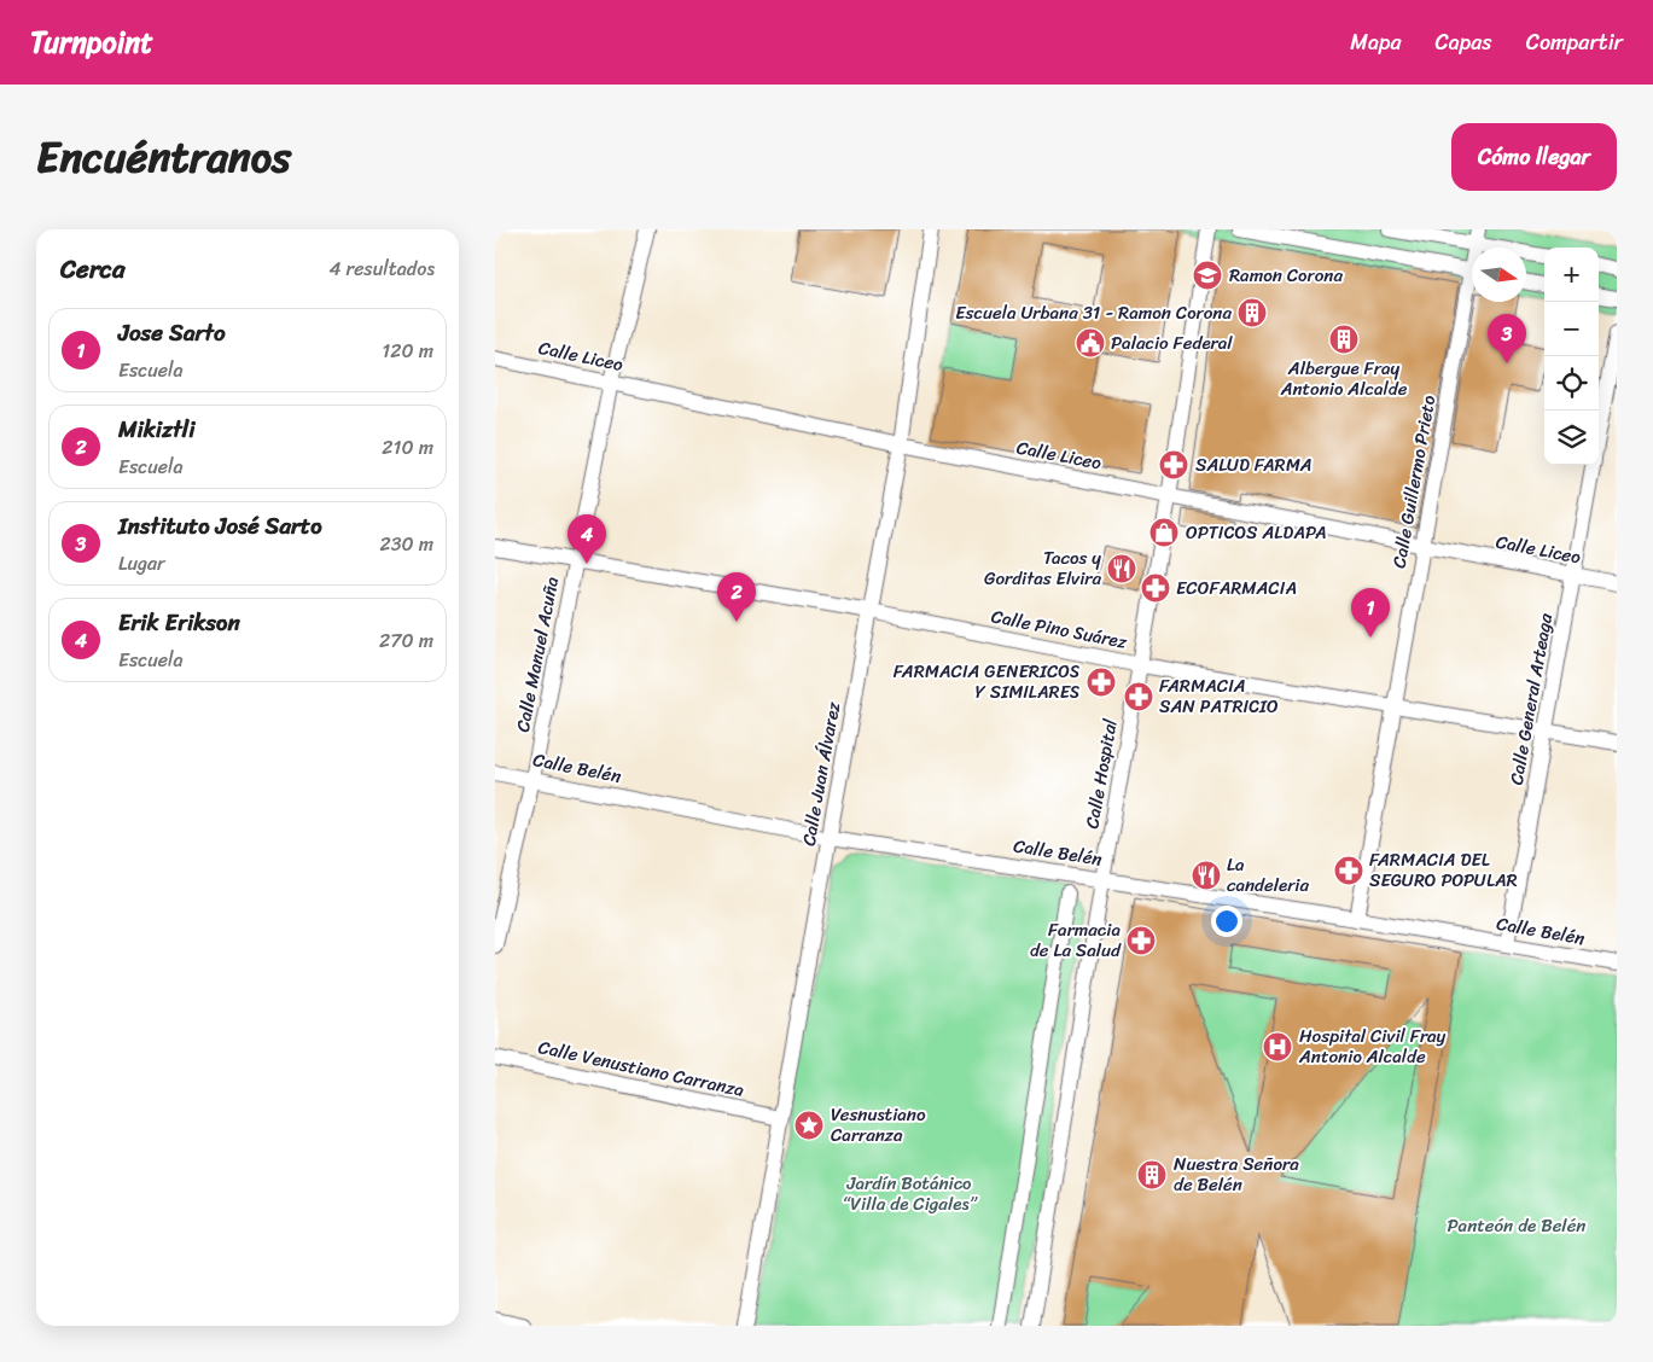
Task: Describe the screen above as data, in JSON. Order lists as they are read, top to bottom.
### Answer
{
  "streets": {
    "street": [
      "Calle Liceo",
      "Calle Guillermo Prieto",
      "Calle Pino Suárez",
      "Calle Manuel Acuña",
      "Calle General Arteaga",
      "Calle Belén",
      "Calle Juan Álvarez",
      "Calle Hospital",
      "Calle Venustiano Carranza"
    ]
  },
  "crossings": [
    ["Calle Liceo", "Calle Guillermo Prieto"],
    ["Calle Liceo", "Calle Manuel Acuña"],
    ["Calle Liceo", "Calle General Arteaga"],
    ["Calle Liceo", "Calle Juan Álvarez"],
    ["Calle Liceo", "Calle Hospital"],
    ["Calle Guillermo Prieto", "Calle Pino Suárez"],
    ["Calle Guillermo Prieto", "Calle Belén"],
    ["Calle Pino Suárez", "Calle Manuel Acuña"],
    ["Calle Pino Suárez", "Calle General Arteaga"],
    ["Calle Pino Suárez", "Calle Juan Álvarez"],
    ["Calle Pino Suárez", "Calle Hospital"],
    ["Calle Manuel Acuña", "Calle Belén"],
    ["Calle General Arteaga", "Calle Belén"],
    ["Calle Belén", "Calle Juan Álvarez"],
    ["Calle Belén", "Calle Hospital"],
    ["Calle Juan Álvarez", "Calle Venustiano Carranza"]
  ],
  "parks": ["Jardín Botánico “Villa de Cigales”", "Panteón de Belén"],
  "places": {
    "school or university": ["Ramon Corona"],
    "building": ["Escuela Urbana 31 - Ramon Corona", "Albergue Fray Antonio Alcalde", "Nuestra Señora de Belén"],
    "public building": ["Palacio Federal"],
    "pharmacy": [
      "SALUD FARMA",
      "ECOFARMACIA",
      "FARMACIA GENERICOS Y SIMILARES",
      "FARMACIA SAN PATRICIO",
      "FARMACIA DEL SEGURO POPULAR",
      "Farmacia de La Salud"
    ],
    "shop": ["OPTICOS ALDAPA"],
    "restaurant": ["Tacos y Gorditas Elvira", "La candeleria"],
    "hospital": ["Hospital Civil Fray Antonio Alcalde"],
    "place": ["Vesnustiano Carranza"]
  },
  "north": "right",
  "page": {
    "header": "Turnpoint",
    "nav": ["Mapa", "Capas", "Compartir"],
    "title": "Encuéntranos",
    "buttons": "Cómo llegar",
    "heading": ["Cerca", "4 resultados"],
    "map_buttons": ["+", "−"],
    "list": [
      {
        "mark": "1",
        "name": "Jose Sarto",
        "note": "Escuela",
        "value": "120 m"
      },
      {
        "mark": "2",
        "name": "Mikiztli",
        "note": "Escuela",
        "value": "210 m"
      },
      {
        "mark": "3",
        "name": "Instituto José Sarto",
        "note": "Lugar",
        "value": "230 m"
      },
      {
        "mark": "4",
        "name": "Erik Erikson",
        "note": "Escuela",
        "value": "270 m"
      }
    ],
    "pins": [
      "3",
      "4",
      "2",
      "1"
    ]
  }
}
